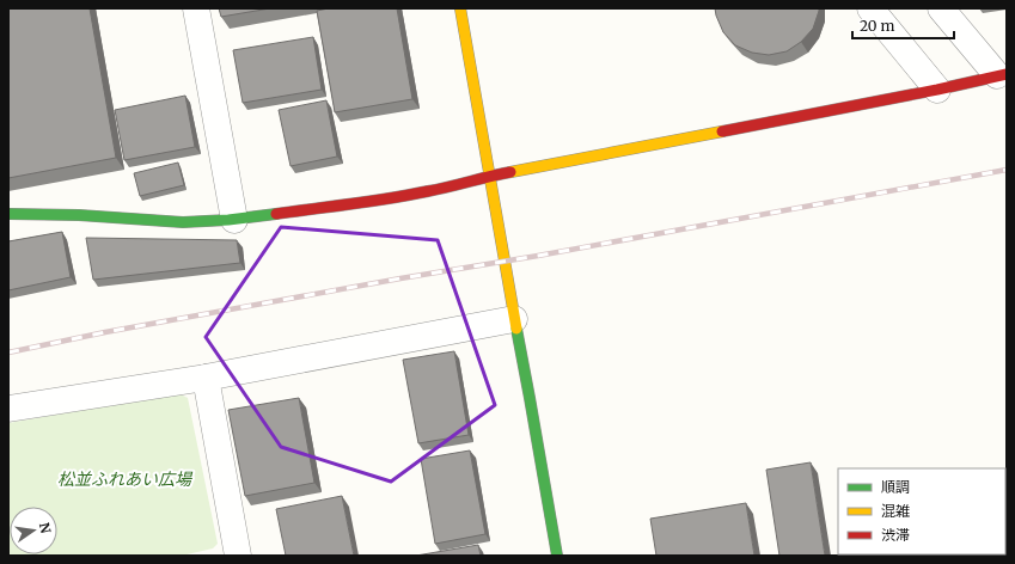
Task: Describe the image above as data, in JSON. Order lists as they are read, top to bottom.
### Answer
{
  "parks": ["松並ふれあい広場"],
  "legend": ["順調", "混雑", "渋滞"],
  "scale_bar": "20 m",
  "north": "right"
}
